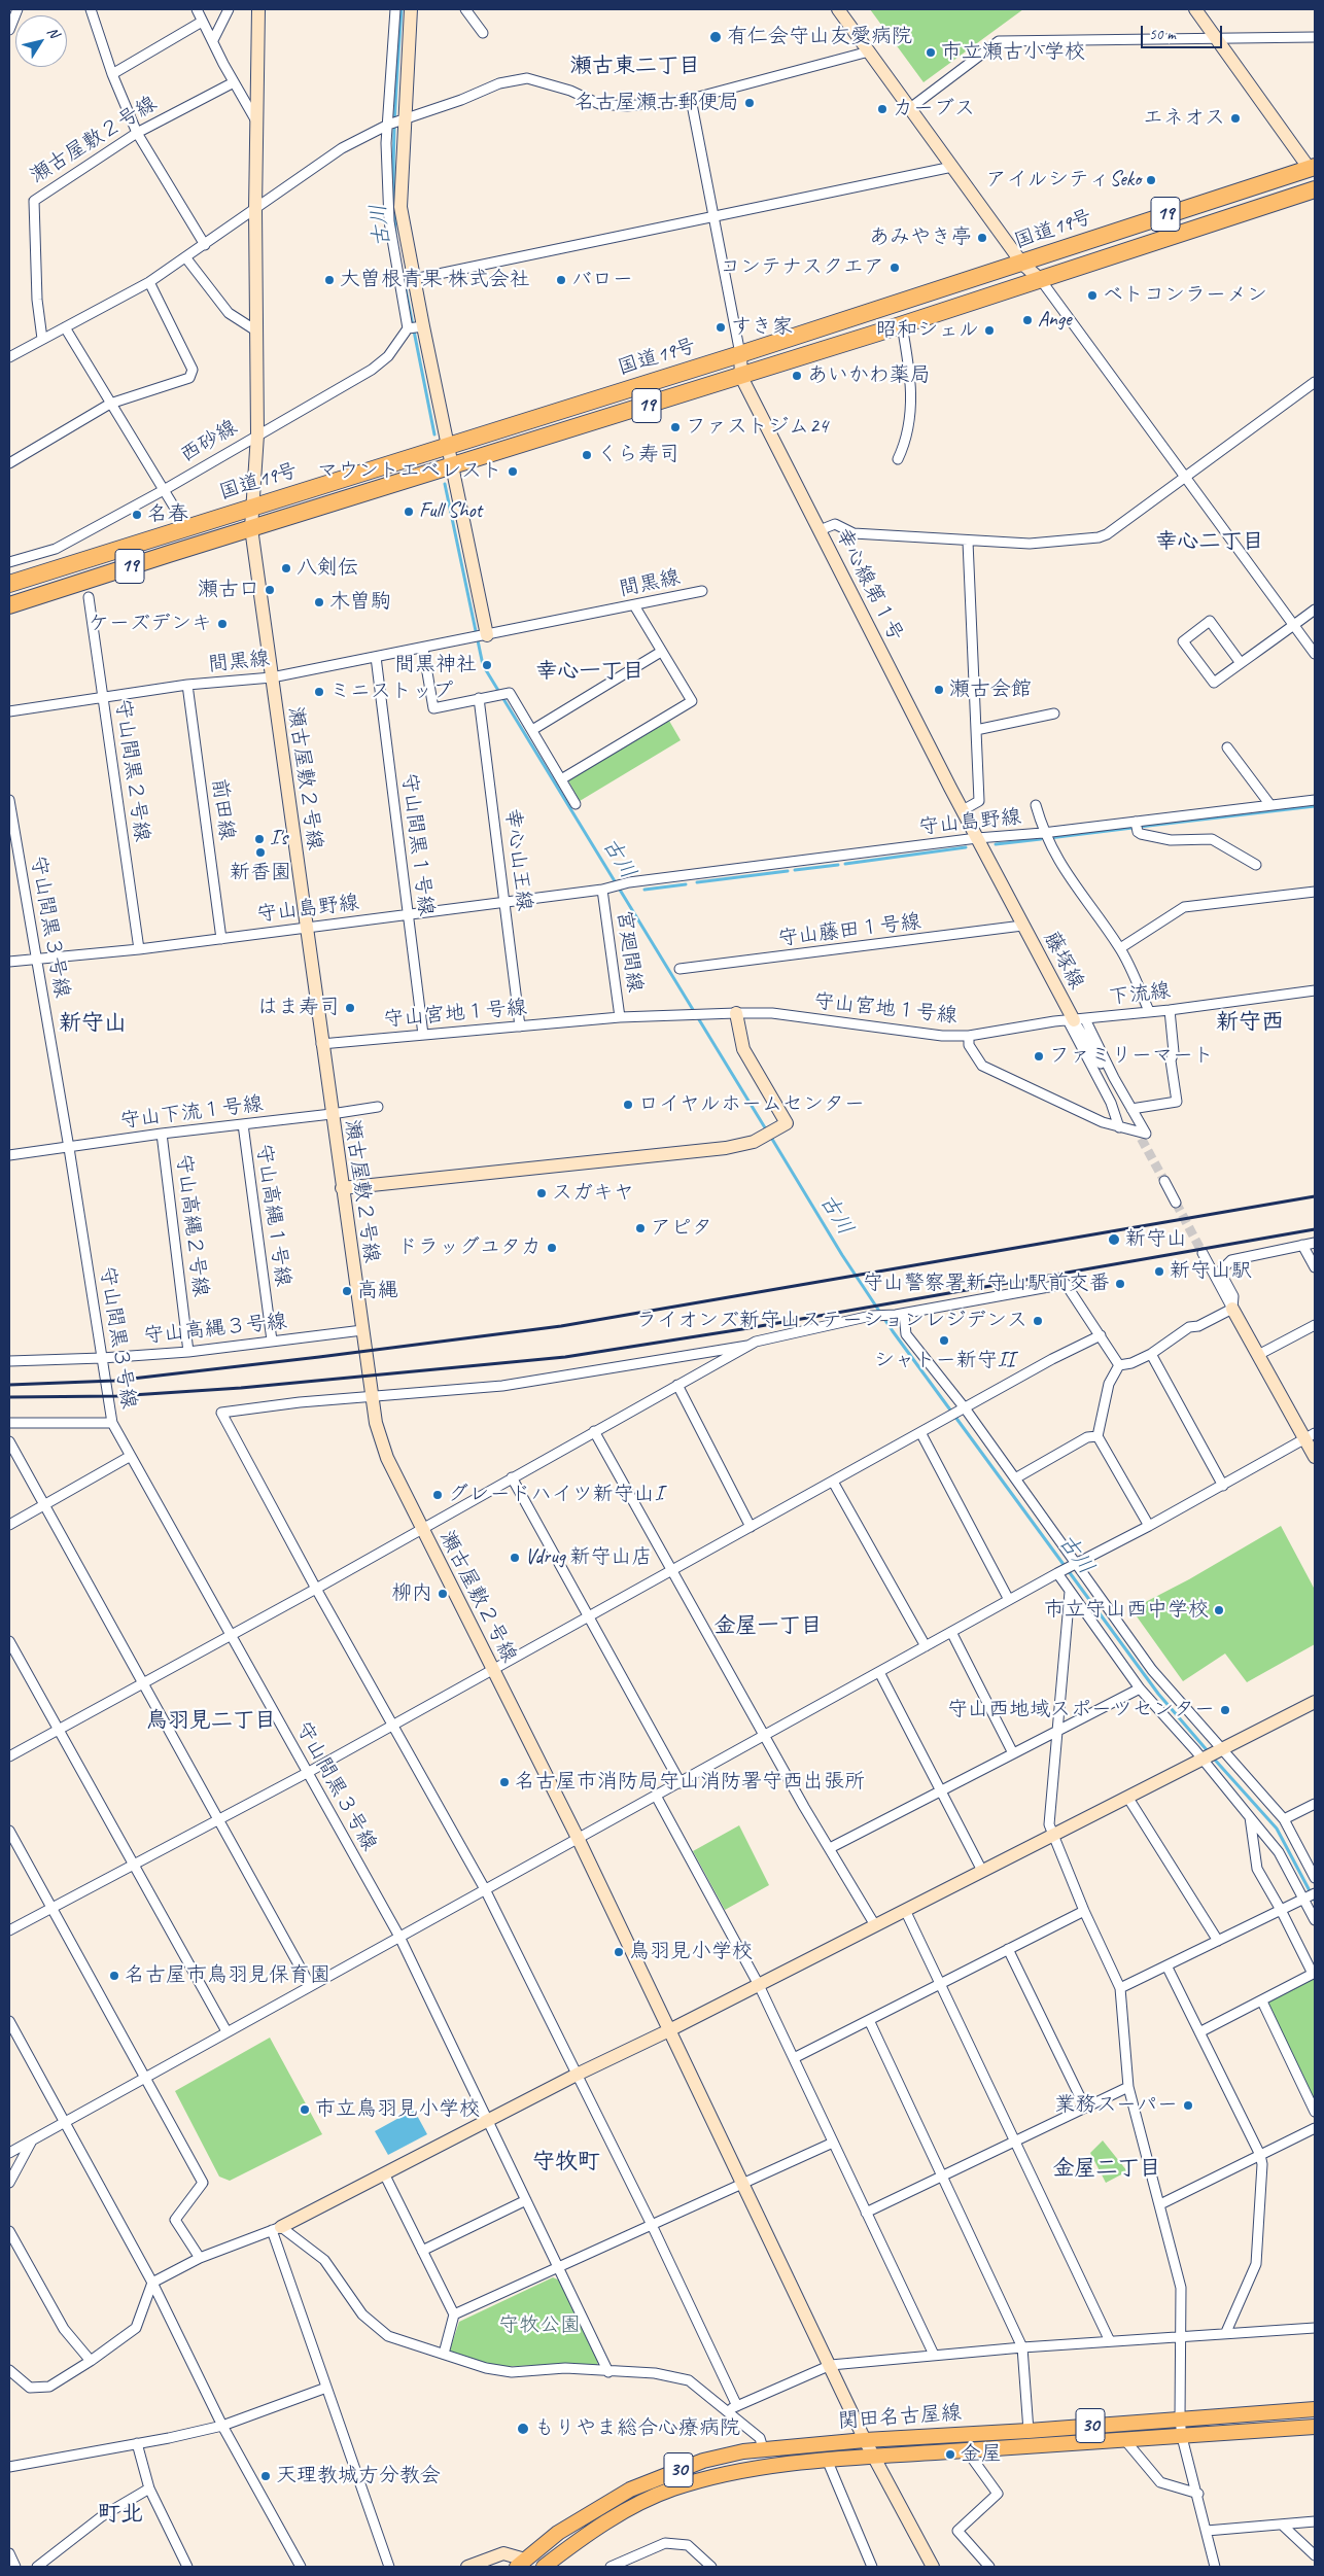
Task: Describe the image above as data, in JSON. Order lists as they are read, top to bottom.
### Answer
{
  "streets": {
    "highway": ["19", "国道19号"],
    "main road": ["関田名古屋線", "30"],
    "street": [
      "瀬古屋敷２号線",
      "西砂線",
      "間黒線",
      "幸心線第１号",
      "守山間黒２号線",
      "前田線",
      "守山島野線",
      "守山間黒１号線",
      "幸心山王線",
      "守山間黒３号線",
      "守山藤田１号線",
      "宮廻間線",
      "藤塚線",
      "下流線",
      "守山宮地１号線",
      "守山下流１号線",
      "守山高縄１号線",
      "守山高縄２号線",
      "守山高縄３号線"
    ]
  },
  "crossings": [
    ["瀬古屋敷２号線", "国道19号"],
    ["瀬古屋敷２号線", "西砂線"],
    ["瀬古屋敷２号線", "間黒線"],
    ["瀬古屋敷２号線", "守山島野線"],
    ["瀬古屋敷２号線", "守山宮地１号線"],
    ["瀬古屋敷２号線", "守山下流１号線"],
    ["瀬古屋敷２号線", "守山高縄３号線"],
    ["瀬古屋敷２号線", "関田名古屋線"],
    ["国道19号", "幸心線第１号"],
    ["間黒線", "守山間黒２号線"],
    ["間黒線", "前田線"],
    ["間黒線", "守山間黒１号線"],
    ["幸心線第１号", "藤塚線"],
    ["守山間黒２号線", "守山島野線"],
    ["前田線", "守山島野線"],
    ["守山島野線", "守山間黒１号線"],
    ["守山島野線", "幸心山王線"],
    ["守山島野線", "守山間黒３号線"],
    ["守山島野線", "宮廻間線"],
    ["守山島野線", "藤塚線"],
    ["守山間黒１号線", "守山宮地１号線"],
    ["幸心山王線", "守山宮地１号線"],
    ["守山間黒３号線", "守山下流１号線"],
    ["守山間黒３号線", "守山高縄３号線"],
    ["守山藤田１号線", "藤塚線"],
    ["宮廻間線", "守山宮地１号線"],
    ["藤塚線", "下流線"],
    ["下流線", "守山宮地１号線"],
    ["守山下流１号線", "守山高縄１号線"],
    ["守山下流１号線", "守山高縄２号線"],
    ["守山高縄１号線", "守山高縄３号線"],
    ["守山高縄２号線", "守山高縄３号線"]
  ],
  "districts": [
    "瀬古東二丁目",
    "幸心二丁目",
    "幸心一丁目",
    "新守西",
    "新守山",
    "金屋一丁目",
    "鳥羽見二丁目",
    "守牧町",
    "金屋二丁目",
    "町北"
  ],
  "water": ["古川"],
  "parks": ["守牧公園"],
  "places": [
    "有仁会守山友愛病院",
    "市立瀬古小学校",
    "名古屋瀬古郵便局",
    "カーブス",
    "エネオス",
    "アイルシティSeko",
    "あみやき亭",
    "コンテナスクエア",
    "大曽根青果 株式会社",
    "バロー",
    "ベトコンラーメン",
    "Ange",
    "すき家",
    "昭和シェル",
    "あいかわ薬局",
    "ファストジム24",
    "くら寿司",
    "マウントエベレスト",
    "Full Shot",
    "名春",
    "八剣伝",
    "瀬古口",
    "木曽駒",
    "ケーズデンキ",
    "間黒神社",
    "瀬古会館",
    "ミニストップ",
    "I's",
    "新香園",
    "はま寿司",
    "ファミリーマート",
    "ロイヤルホームセンター",
    "スガキヤ",
    "アピタ",
    "新守山",
    "ドラッグユタカ",
    "新守山駅",
    "守山警察署新守山駅前交番",
    "高縄",
    "ライオンズ新守山ステーションレジデンス",
    "シャトー新守II",
    "グレードハイツ新守山I",
    "Vdrug 新守山店",
    "柳内",
    "市立守山西中学校",
    "守山西地域スポーツセンター",
    "名古屋市消防局守山消防署守西出張所",
    "鳥羽見小学校",
    "名古屋市鳥羽見保育園",
    "業務スーパー",
    "市立鳥羽見小学校",
    "もりやま総合心療病院",
    "金屋",
    "天理教城方分教会"
  ],
  "scale_bar": "50 m",
  "north": "top right"
}
